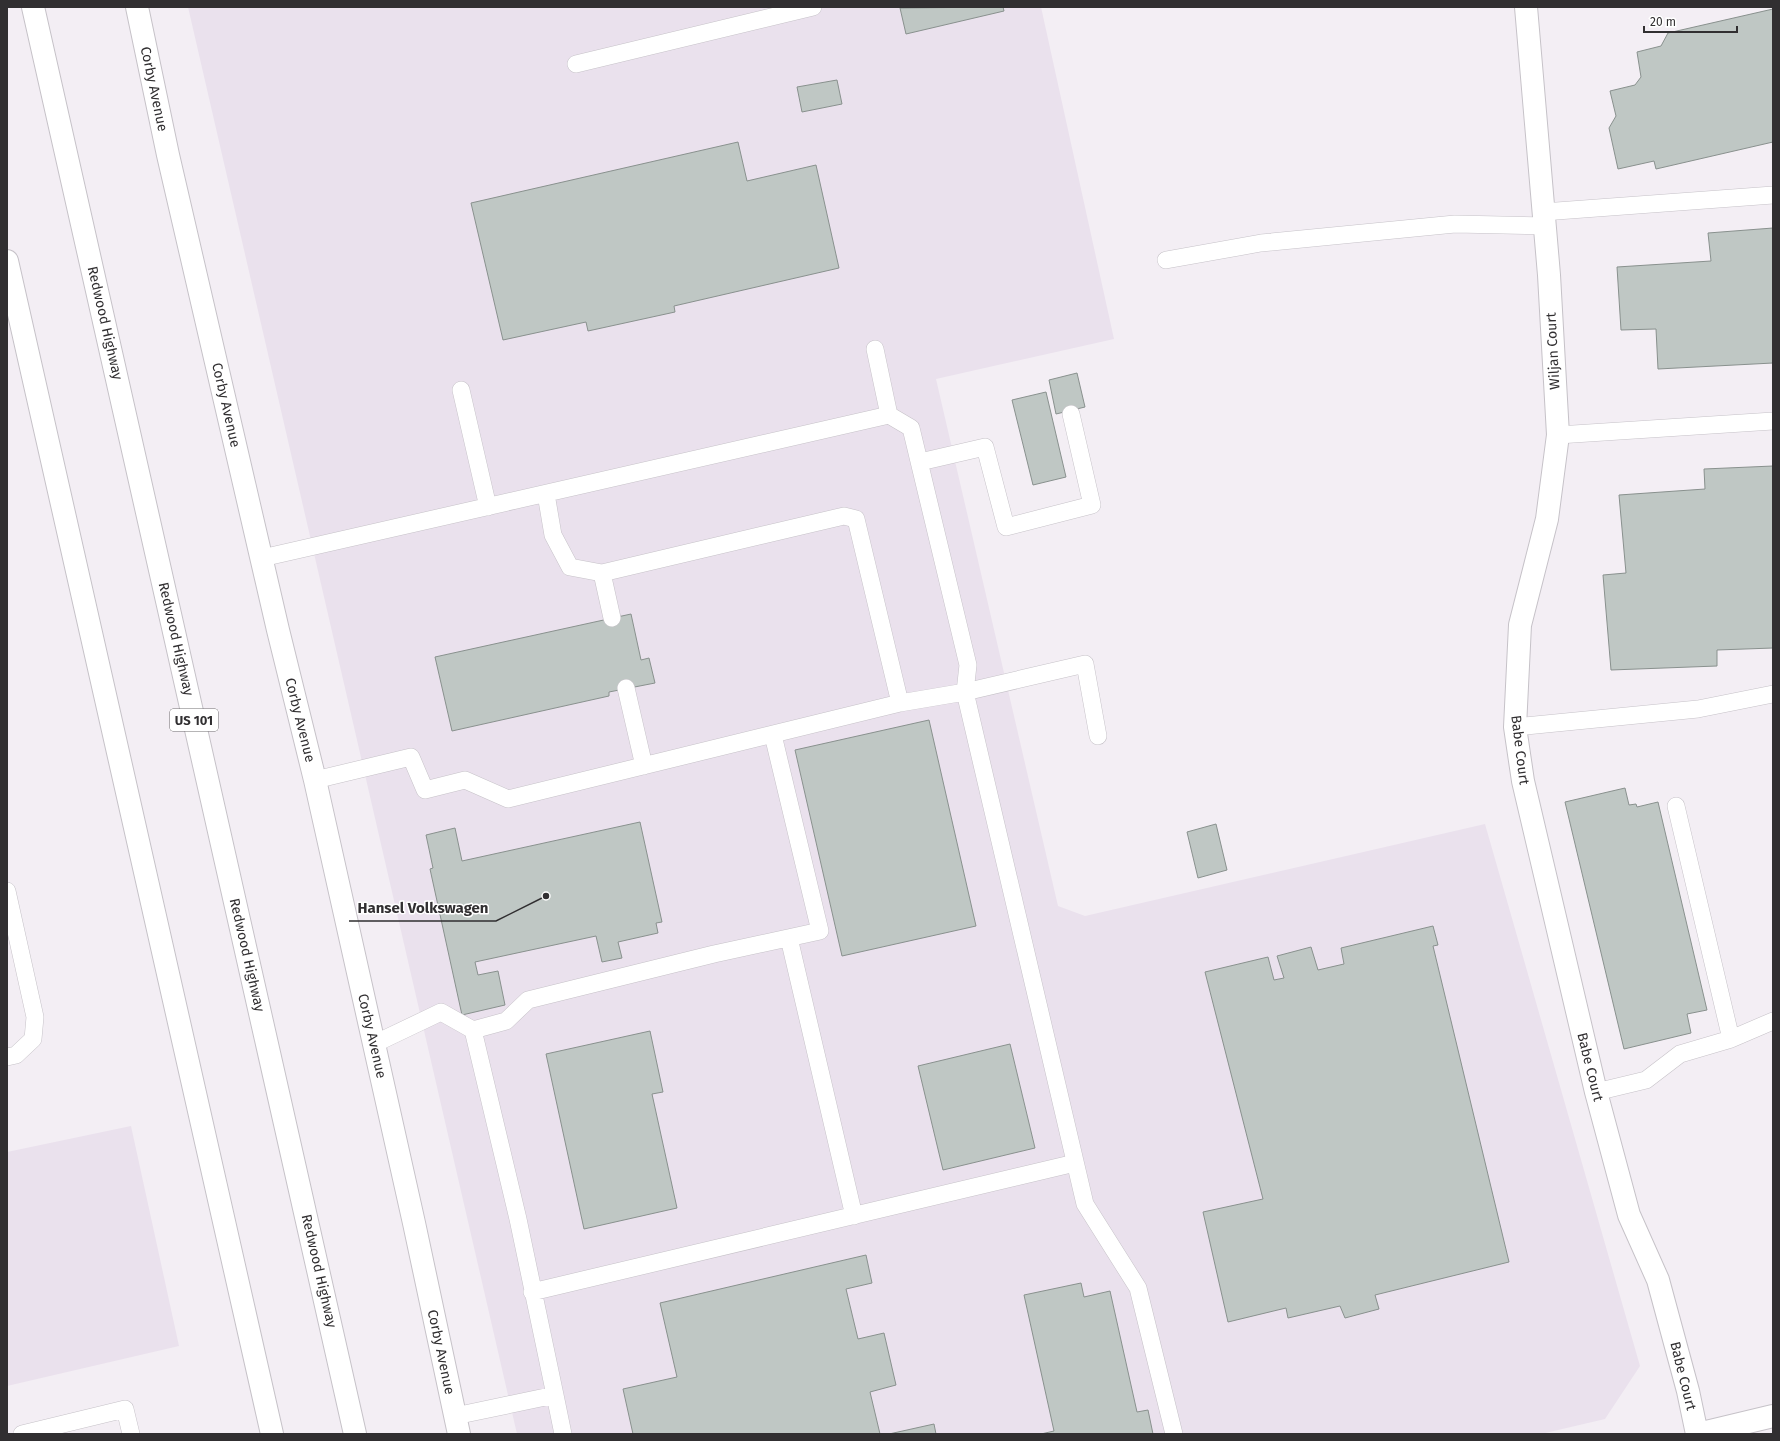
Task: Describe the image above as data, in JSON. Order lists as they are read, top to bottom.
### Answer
{
  "streets": {
    "main road": [
      "Corby Avenue",
      "Redwood Highway",
      "Wiljan Court",
      "US 101",
      "Babe Court"
    ]
  },
  "crossings": [
    ["Wiljan Court", "Babe Court"]
  ],
  "places": ["Hansel Volkswagen"],
  "scale_bar": "20 m"
}
